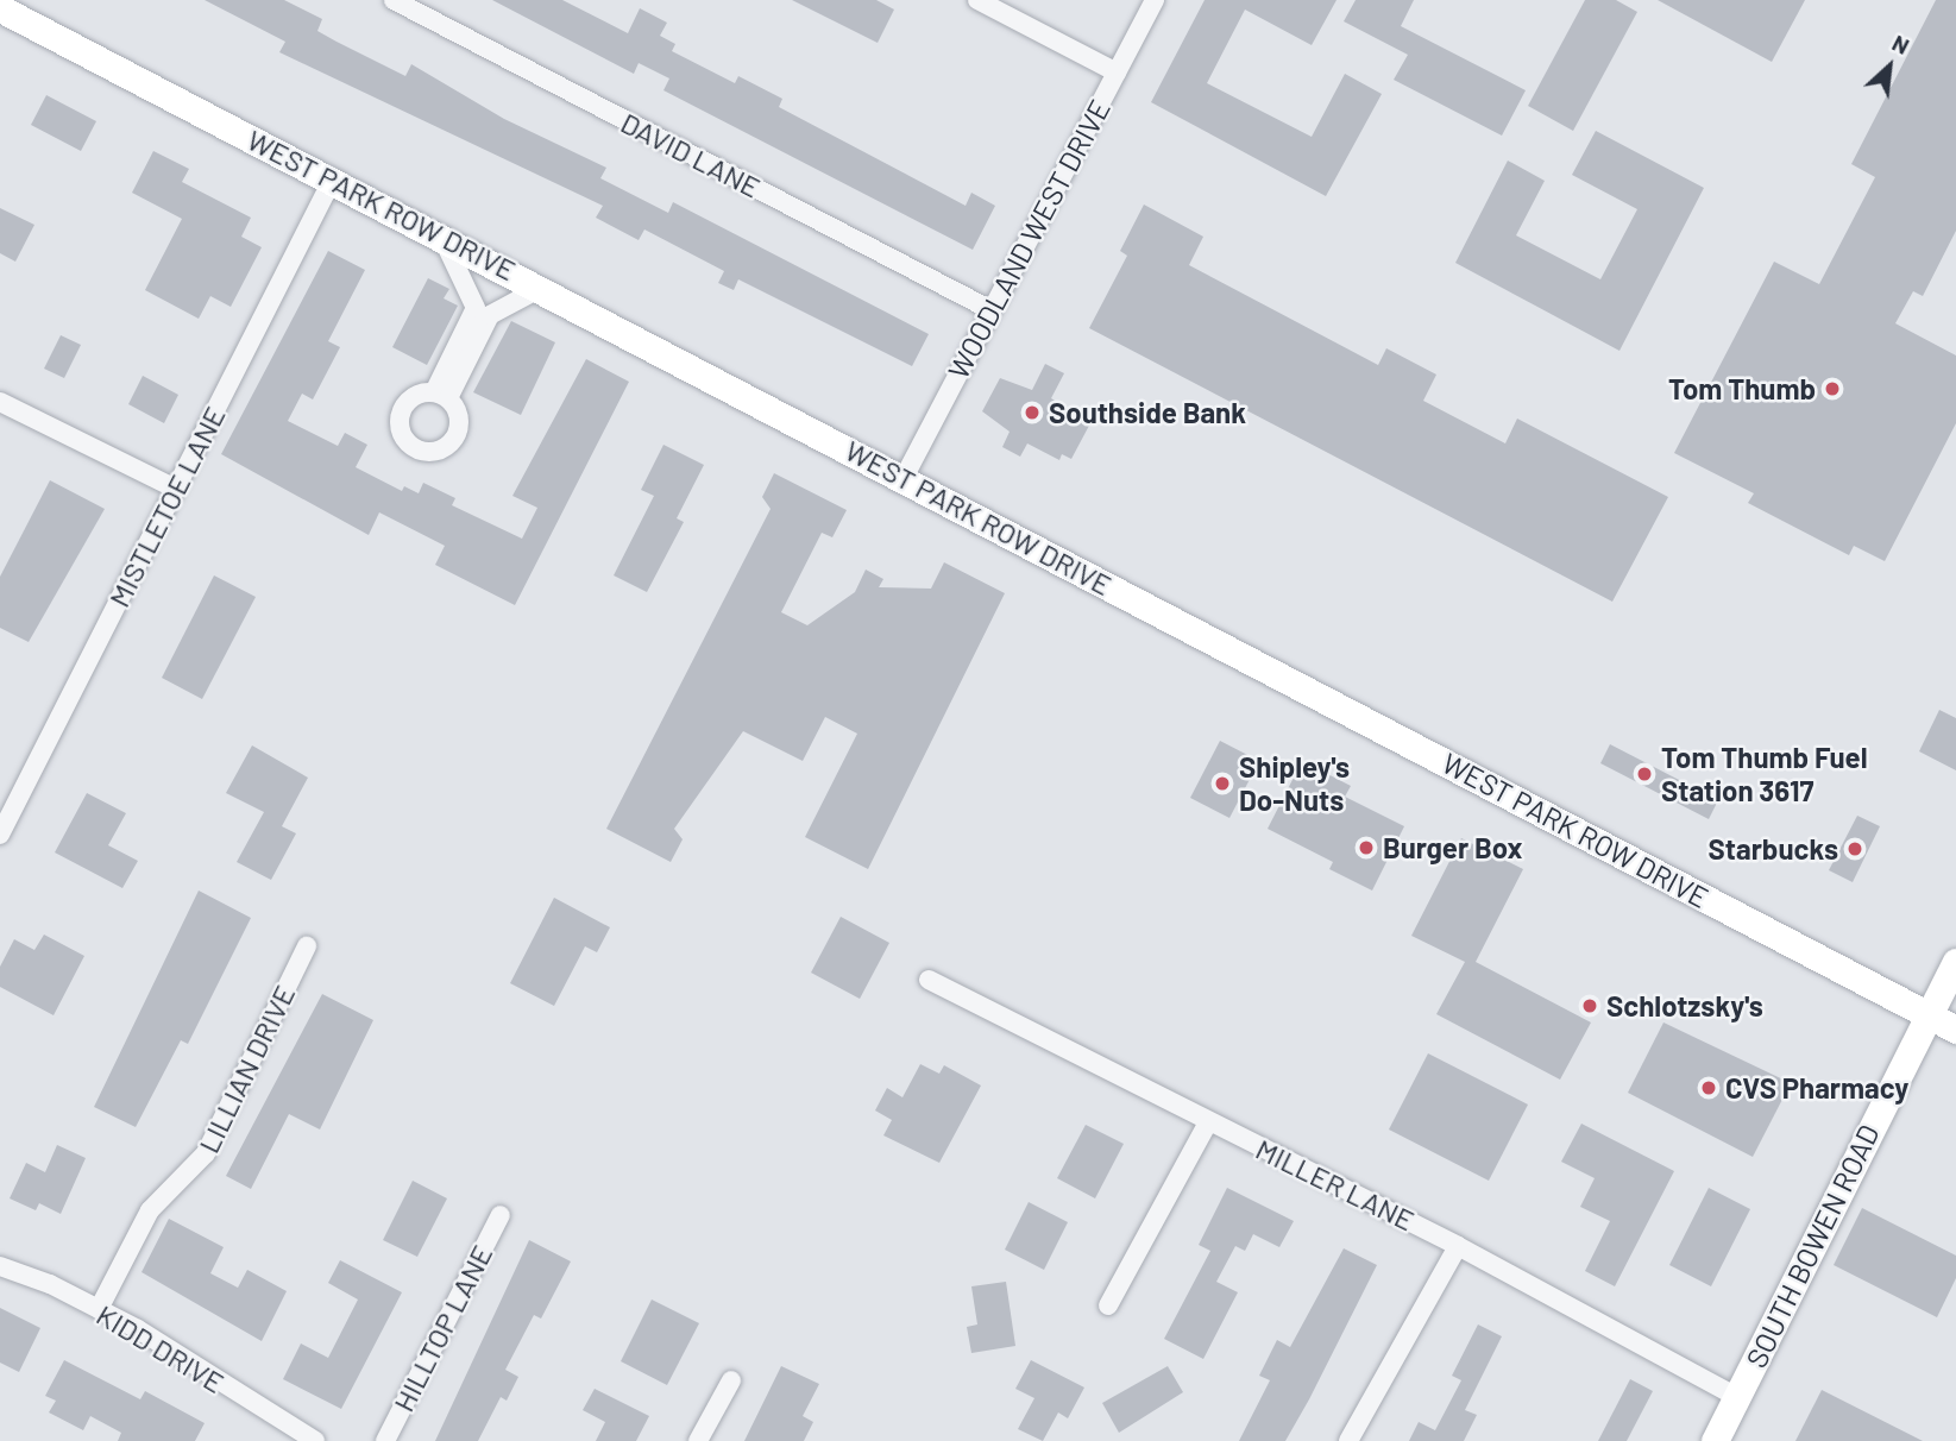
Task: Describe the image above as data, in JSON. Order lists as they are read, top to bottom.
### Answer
{
  "streets": {
    "main road": ["WEST PARK ROW DRIVE", "SOUTH BOWEN ROAD"],
    "street": [
      "DAVID LANE",
      "WOODLAND WEST DRIVE",
      "MISTLETOE LANE",
      "LILLIAN DRIVE",
      "MILLER LANE",
      "HILLTOP LANE",
      "KIDD DRIVE"
    ]
  },
  "crossings": [
    ["DAVID LANE", "WOODLAND WEST DRIVE"],
    ["WEST PARK ROW DRIVE", "WOODLAND WEST DRIVE"],
    ["WEST PARK ROW DRIVE", "MISTLETOE LANE"],
    ["WEST PARK ROW DRIVE", "SOUTH BOWEN ROAD"],
    ["LILLIAN DRIVE", "KIDD DRIVE"],
    ["MILLER LANE", "SOUTH BOWEN ROAD"]
  ],
  "places": [
    "Tom Thumb",
    "Southside Bank",
    "Tom Thumb Fuel Station 3617",
    "Shipley's Do-Nuts",
    "Burger Box",
    "Starbucks",
    "Schlotzsky's",
    "CVS Pharmacy"
  ],
  "north": "top right"
}
